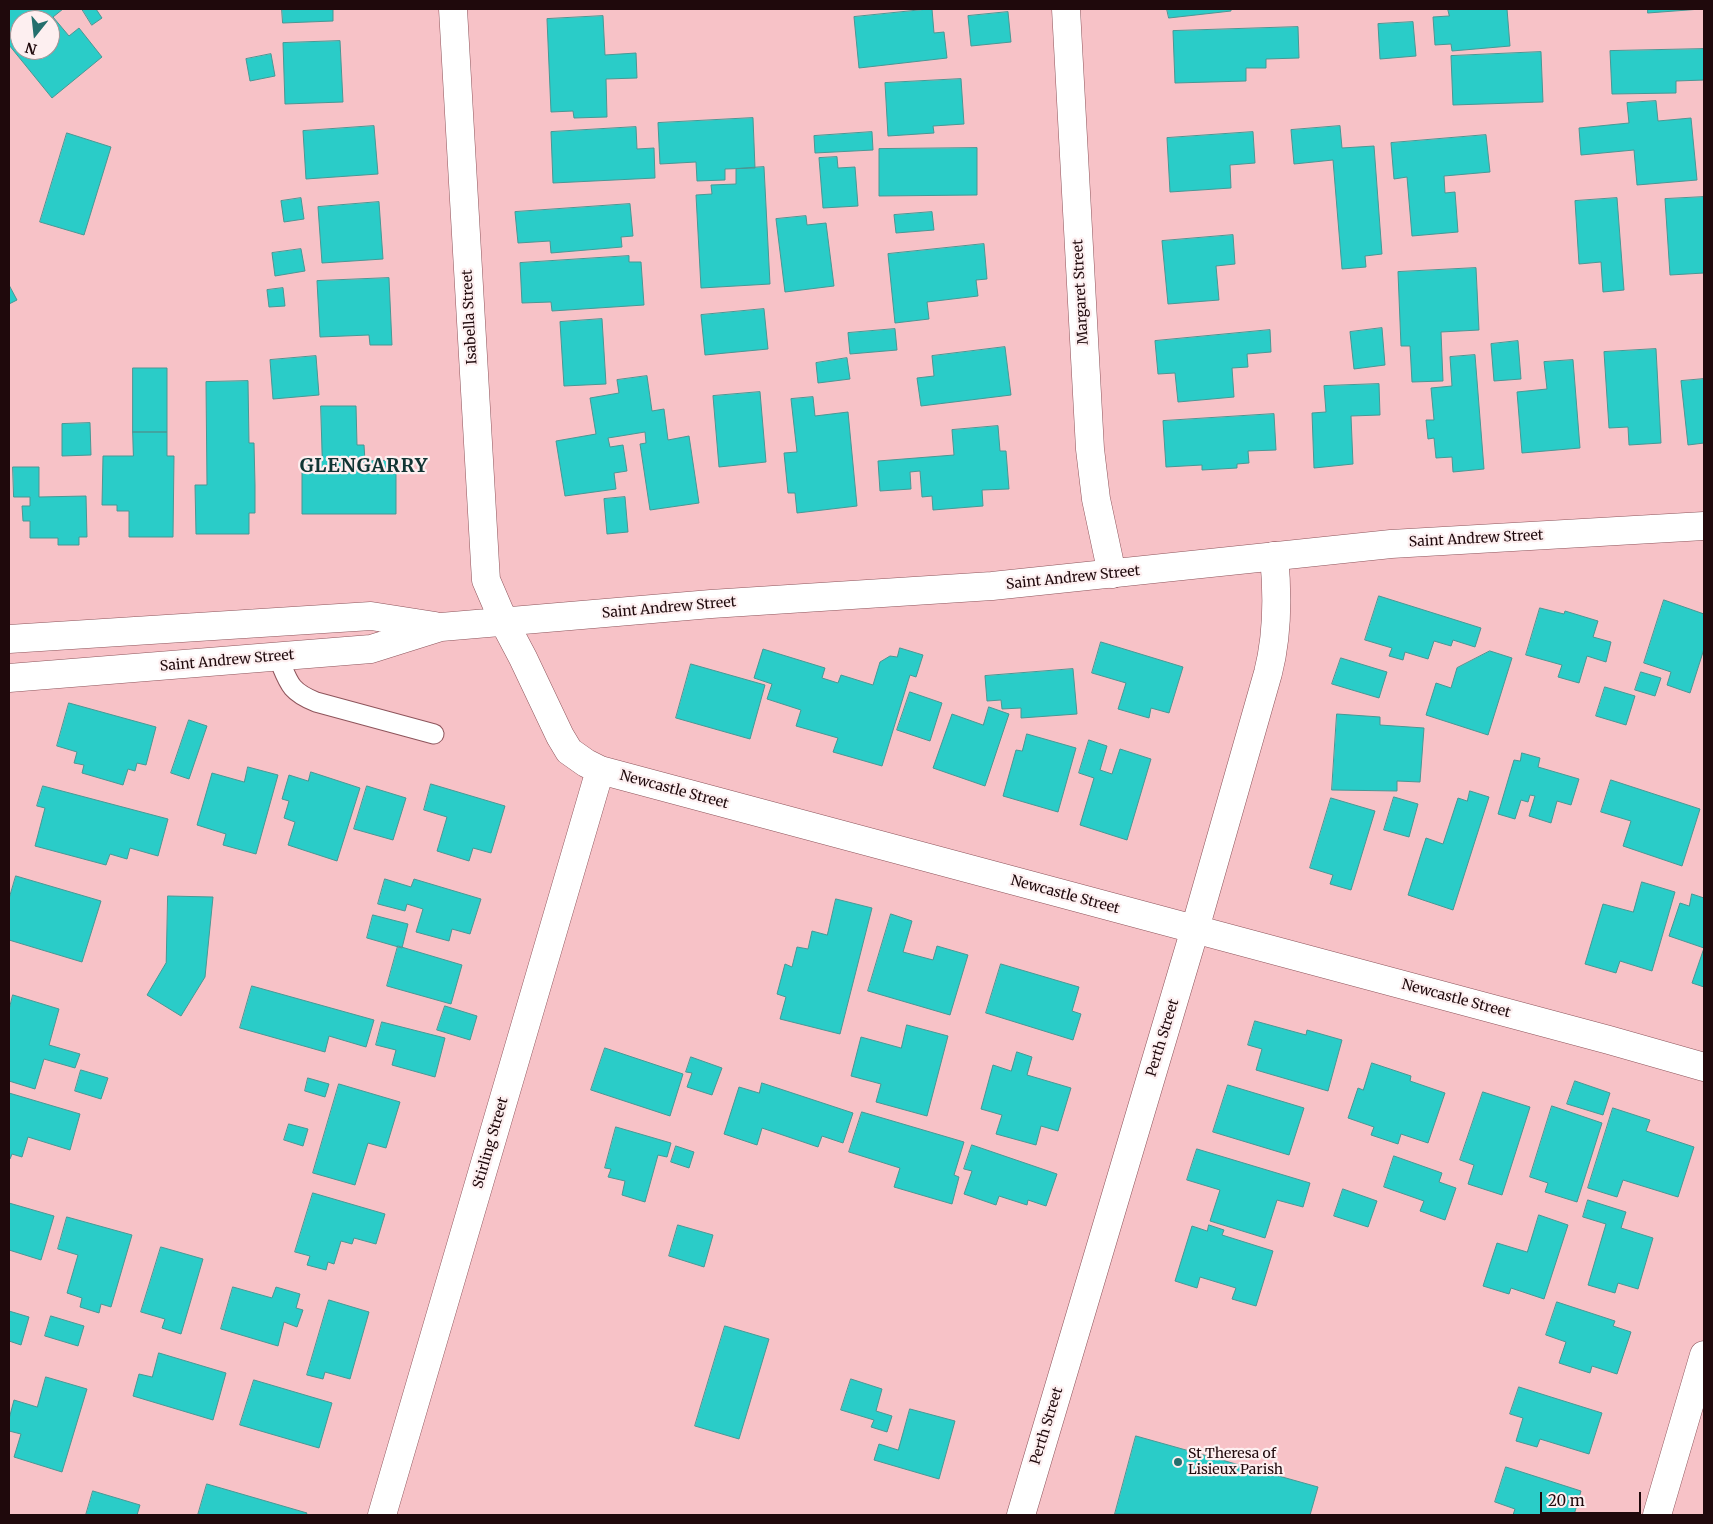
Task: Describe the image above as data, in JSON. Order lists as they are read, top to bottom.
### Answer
{
  "streets": {
    "street": [
      "Margaret Street",
      "Isabella Street",
      "Saint Andrew Street",
      "Newcastle Street",
      "Perth Street",
      "Stirling Street"
    ]
  },
  "crossings": [
    ["Margaret Street", "Saint Andrew Street"],
    ["Isabella Street", "Saint Andrew Street"],
    ["Isabella Street", "Newcastle Street"],
    ["Saint Andrew Street", "Newcastle Street"],
    ["Saint Andrew Street", "Perth Street"],
    ["Newcastle Street", "Perth Street"],
    ["Newcastle Street", "Stirling Street"]
  ],
  "districts": ["GLENGARRY"],
  "places": ["St Theresa of Lisieux Parish"],
  "scale_bar": "20 m",
  "north": "bottom"
}
